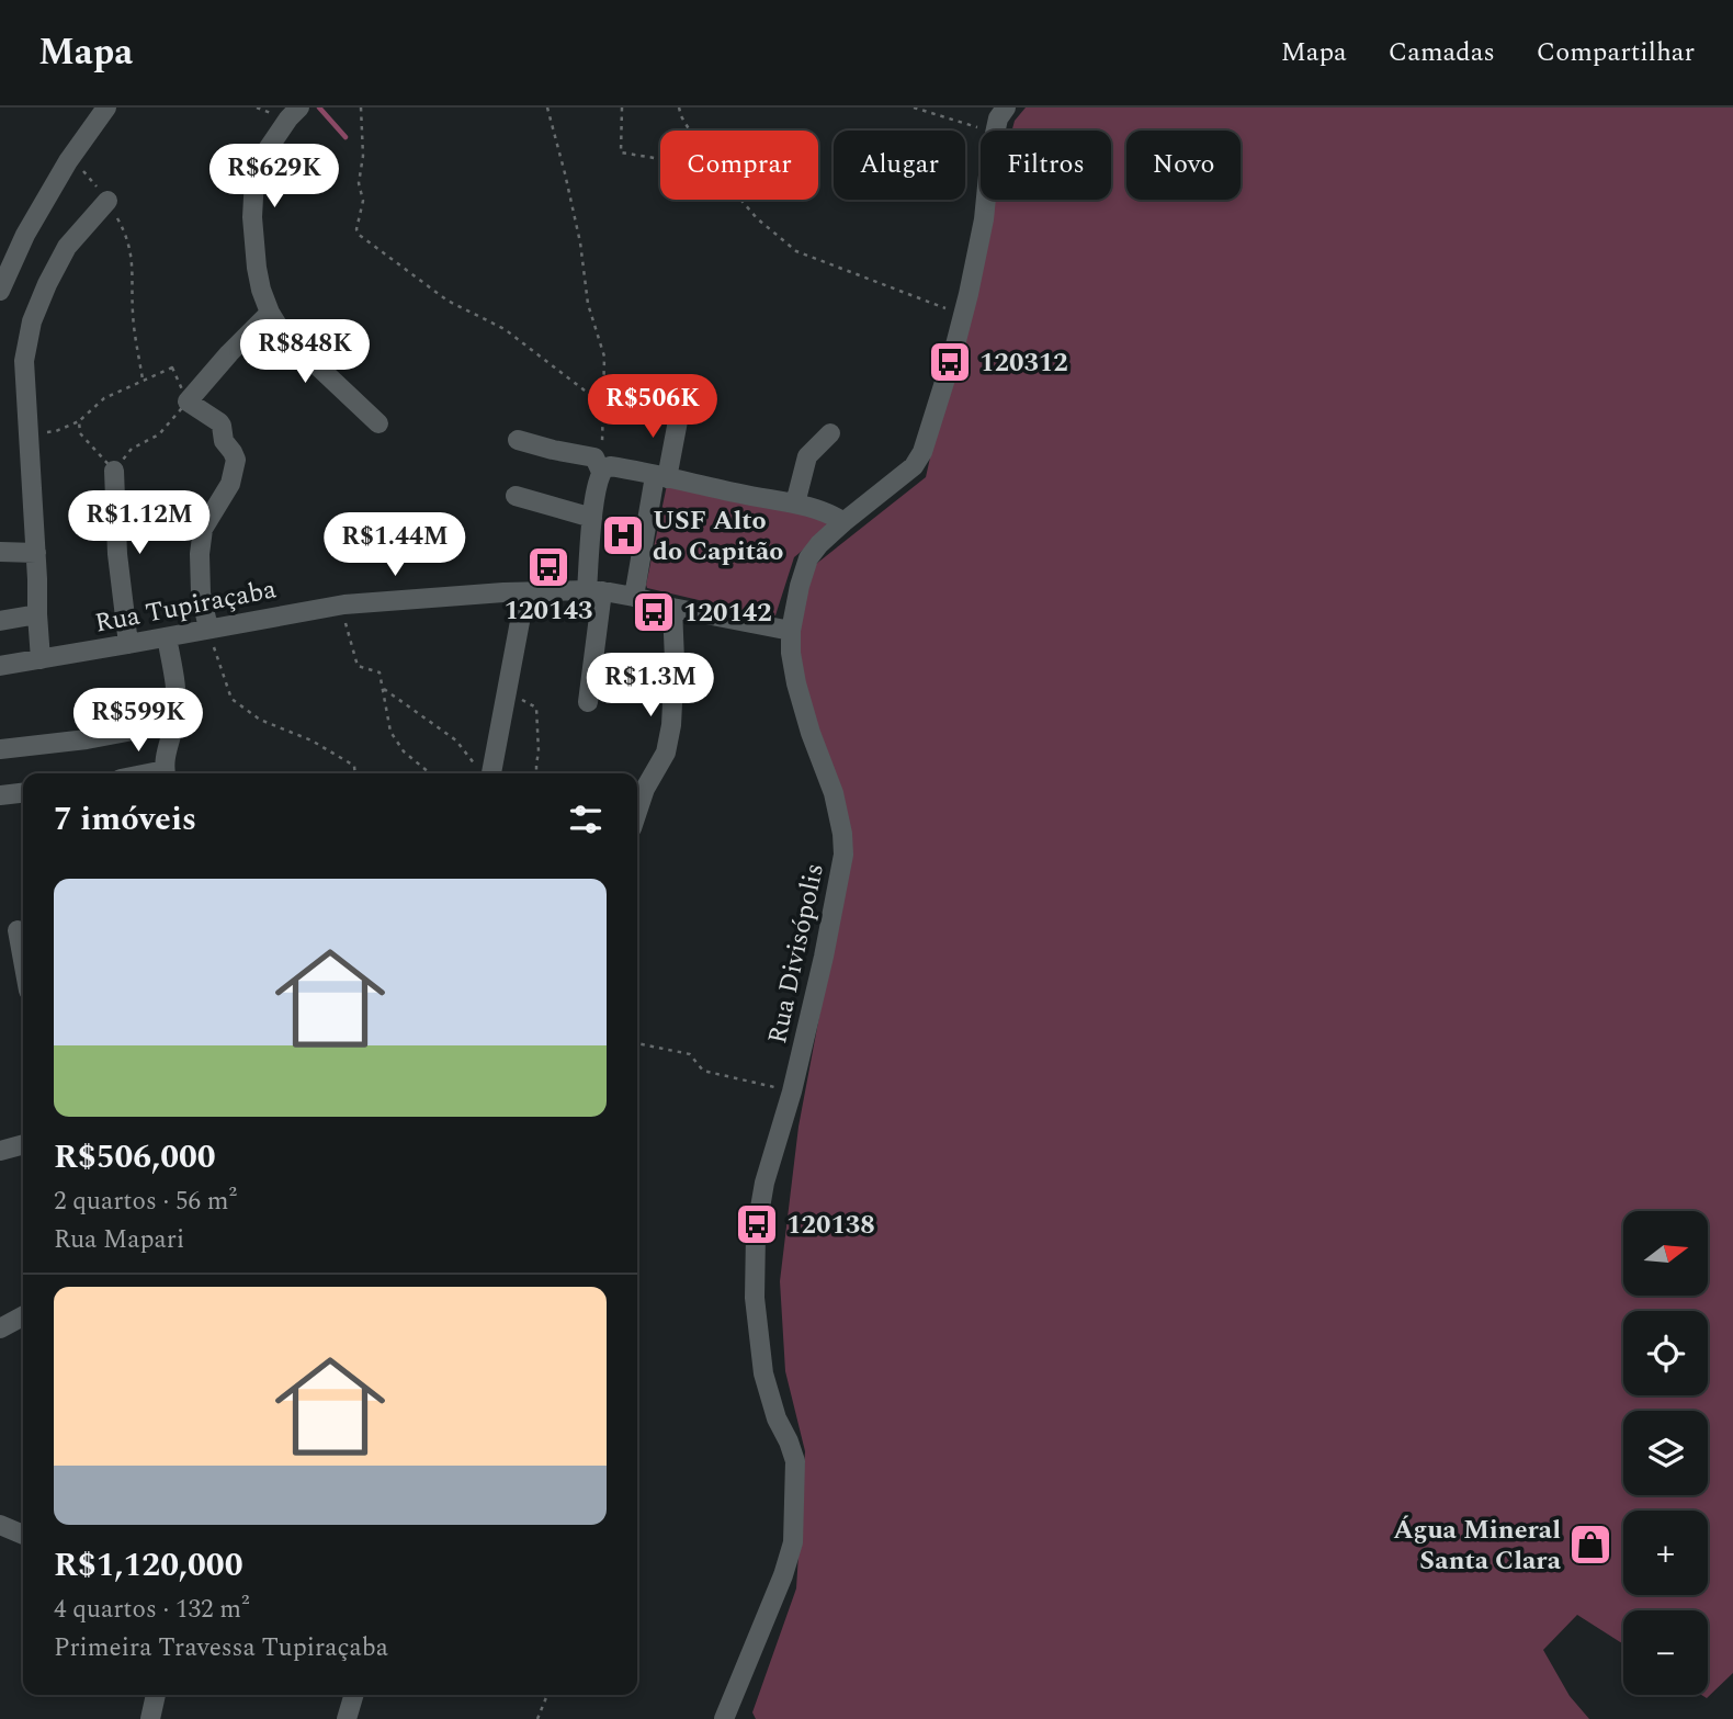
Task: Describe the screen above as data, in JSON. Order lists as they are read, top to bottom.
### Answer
{
  "streets": {
    "street": ["Rua Tupiraçaba", "Rua Divisópolis"]
  },
  "crossings": [
    ["Rua Tupiraçaba", "Rua Divisópolis"]
  ],
  "places": {
    "bus stop": [
      "120312",
      "120143",
      "120142",
      "120138"
    ],
    "hospital": ["USF Alto do Capitão"],
    "shop": ["Água Mineral Santa Clara"]
  },
  "north": "right",
  "page": {
    "header": "Mapa",
    "nav": ["Mapa", "Camadas", "Compartilhar"],
    "chip": [
      "Comprar",
      "Alugar",
      "Filtros",
      "Novo"
    ],
    "price": [
      "R$629K",
      "R$848K",
      "R$506K",
      "R$1.12M",
      "R$1.44M",
      "R$1.3M",
      "R$599K"
    ],
    "heading": "7 imóveis",
    "list": [
      {
        "name": "R$506,000",
        "note": "2 quartos · 56 m² · Rua Mapari"
      },
      {
        "name": "R$1,120,000",
        "note": "4 quartos · 132 m² · Primeira Travessa Tupiraçaba"
      }
    ],
    "map_buttons": ["+", "−"]
  }
}
